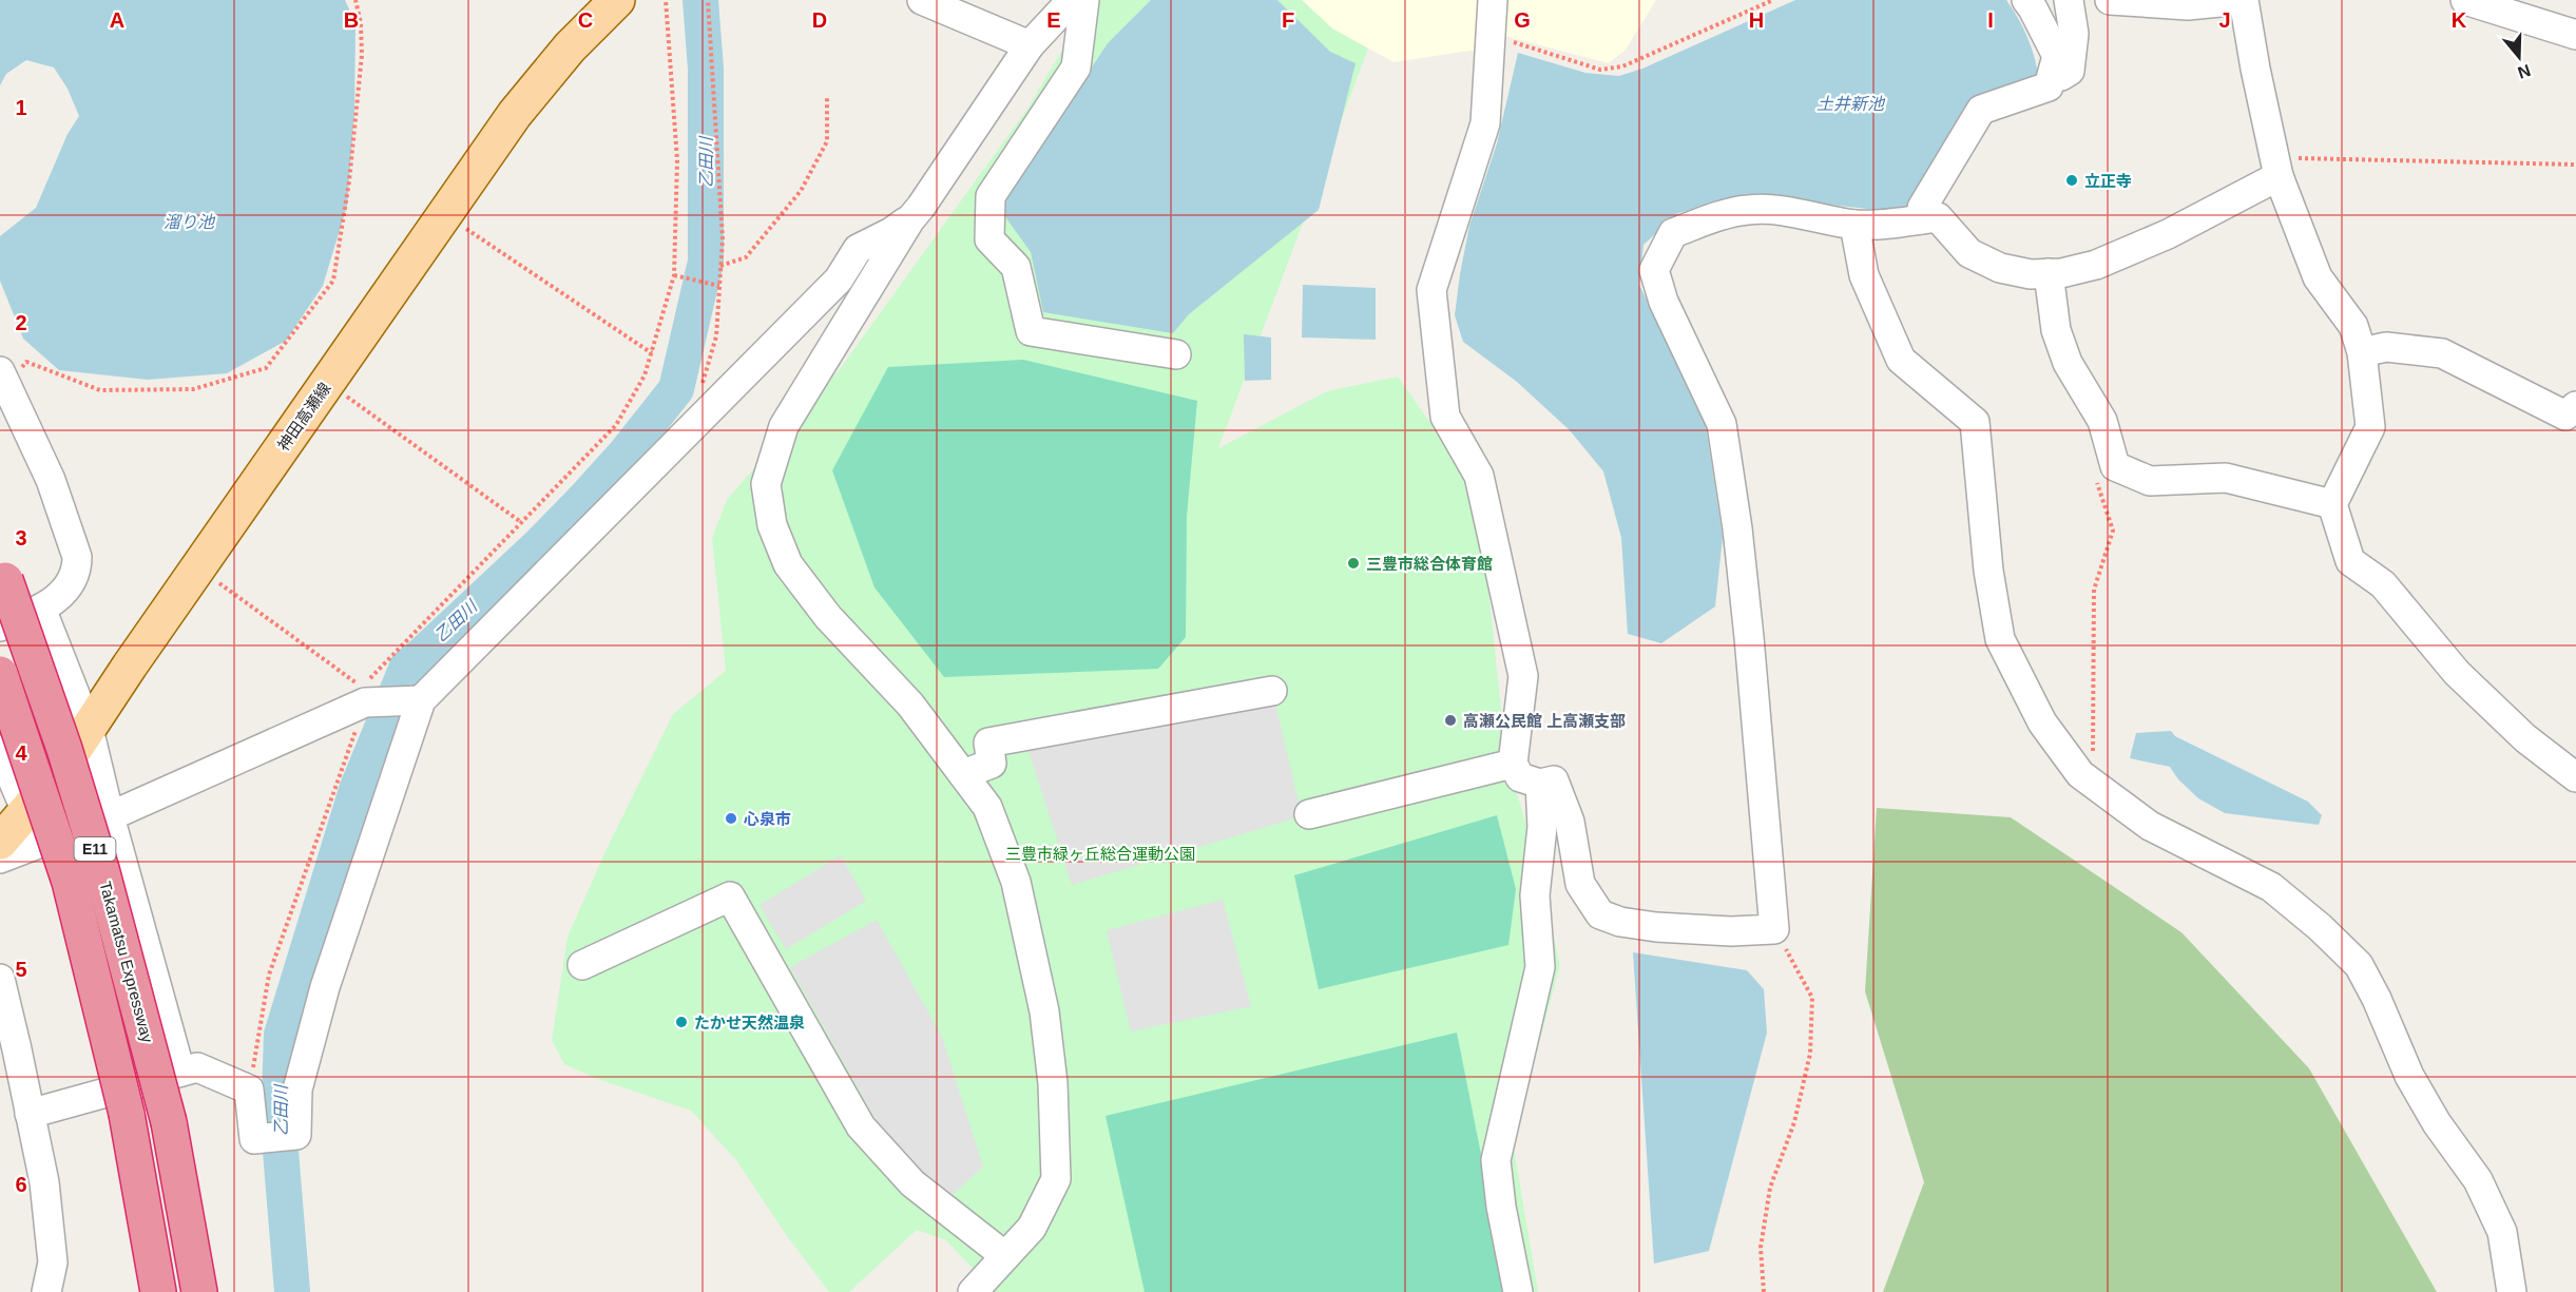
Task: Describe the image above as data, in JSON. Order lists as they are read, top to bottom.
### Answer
{
  "streets": {
    "highway": ["E11", "Takamatsu Expressway"],
    "main road": ["神田高瀬線"]
  },
  "water": ["土井新池", "乙田川", "溜り池"],
  "parks": ["三豊市緑ヶ丘総合運動公園"],
  "places": [
    "立正寺",
    "三豊市総合体育館",
    "高瀬公民館 上高瀬支部",
    "心泉市",
    "たかせ天然温泉"
  ],
  "north": "bottom",
  "grid": {
    "columns": [
      "A",
      "B",
      "C",
      "D",
      "E",
      "F",
      "G",
      "H",
      "I",
      "J",
      "K"
    ],
    "rows": [
      "1",
      "2",
      "3",
      "4",
      "5",
      "6"
    ]
  }
}
